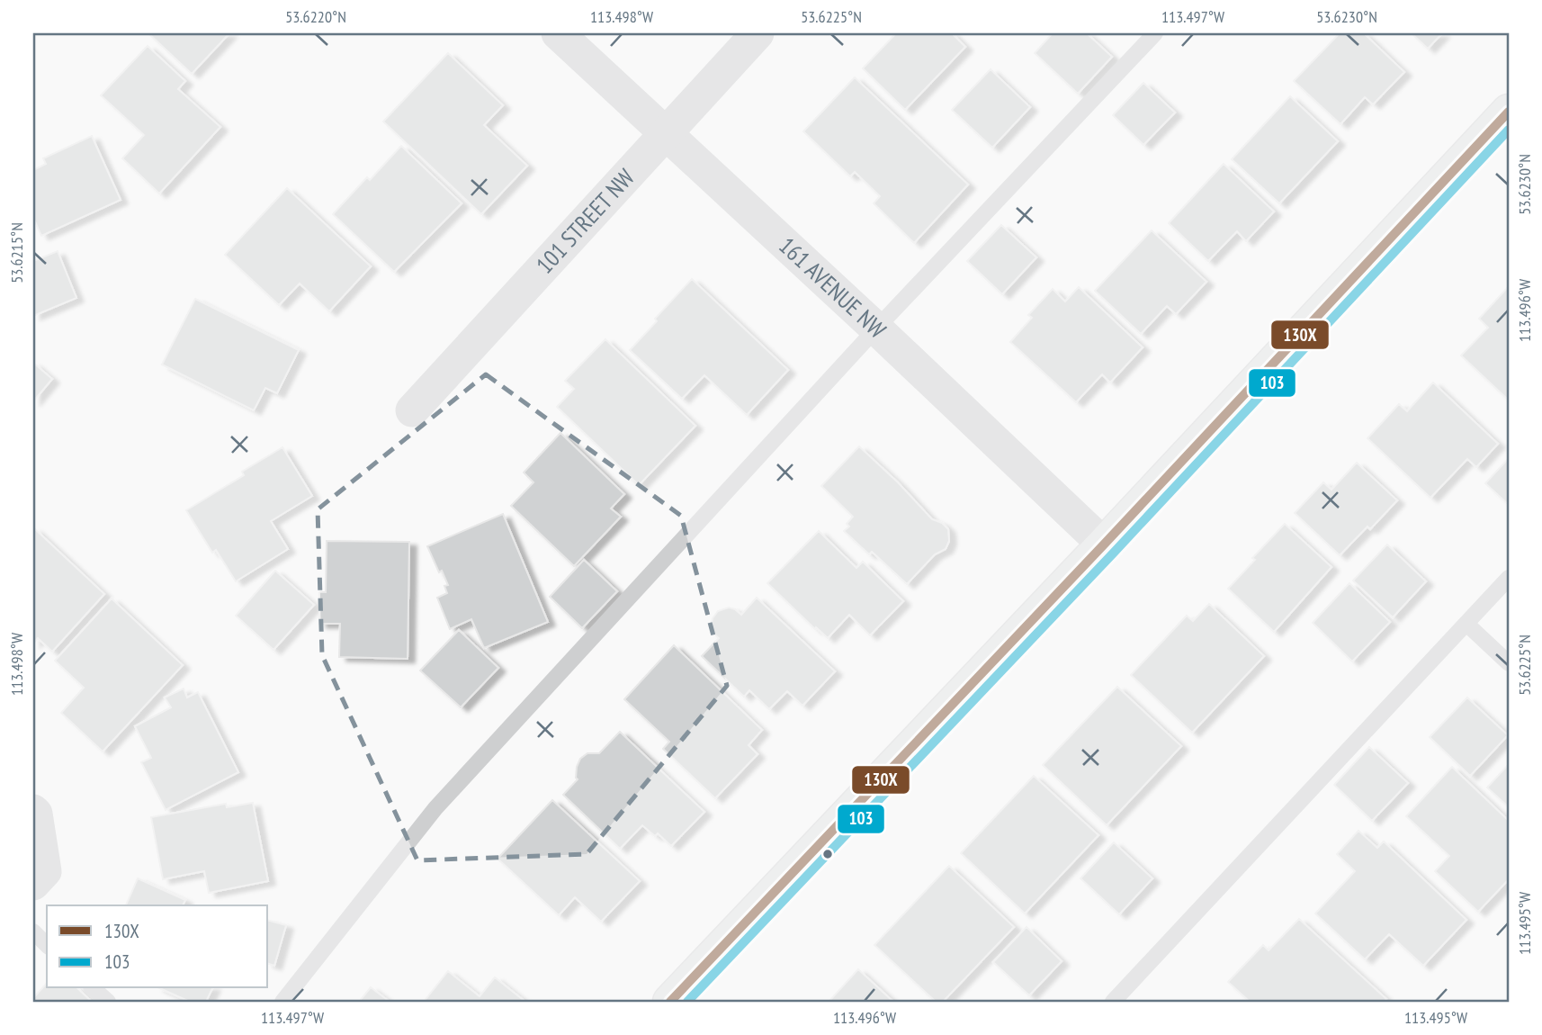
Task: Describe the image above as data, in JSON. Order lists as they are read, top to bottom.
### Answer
{
  "streets": {
    "street": ["101 STREET NW", "161 AVENUE NW"]
  },
  "crossings": [
    ["101 STREET NW", "161 AVENUE NW"]
  ],
  "lines": ["transit line 130X", "transit line 103"],
  "legend": ["130X", "103"],
  "coordinates": [
    "53.6220°N",
    "113.498°W",
    "53.6225°N",
    "113.497°W",
    "53.6230°N",
    "53.6215°N",
    "113.496°W",
    "113.495°W"
  ]
}
